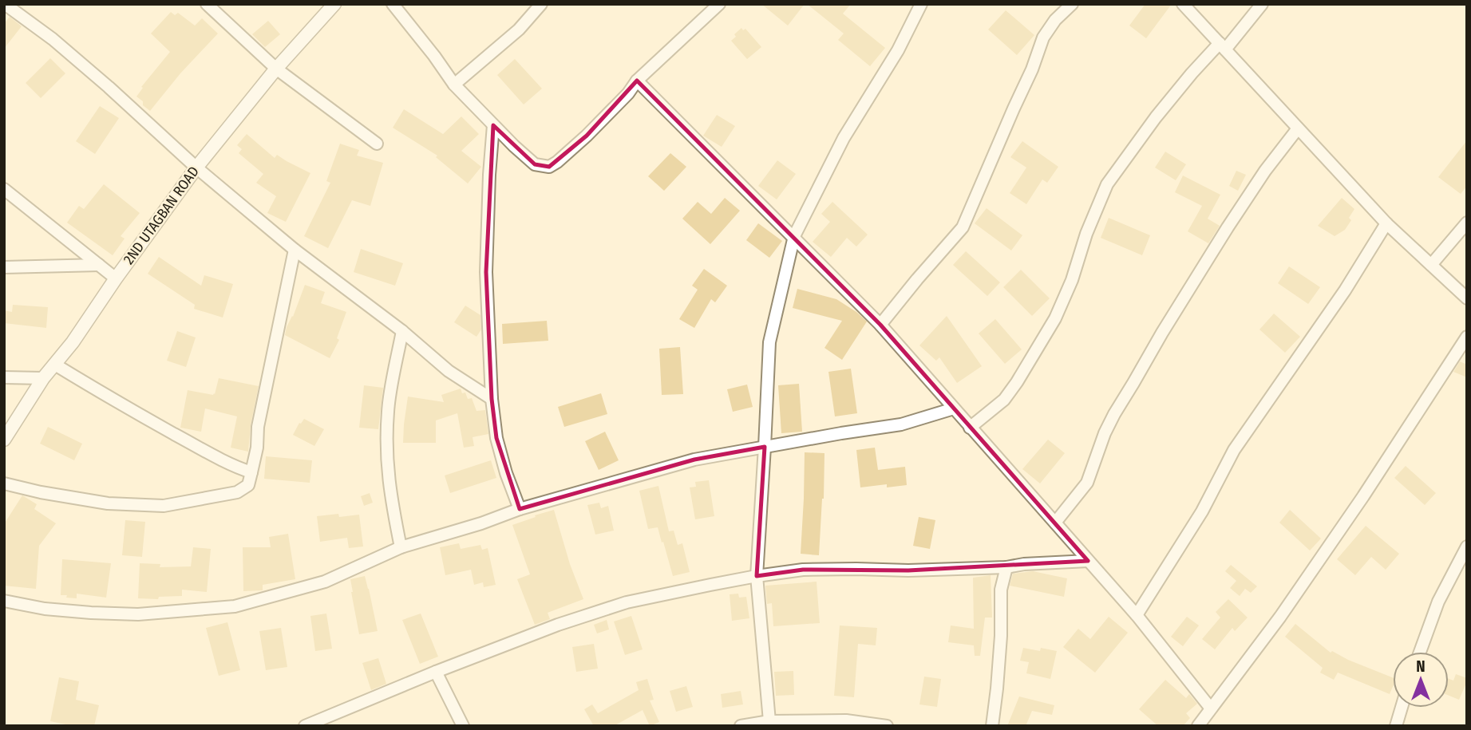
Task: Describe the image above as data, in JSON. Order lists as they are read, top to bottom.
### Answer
{
  "streets": {
    "street": ["2ND UTAGBAN ROAD"]
  },
  "north": "top"
}
